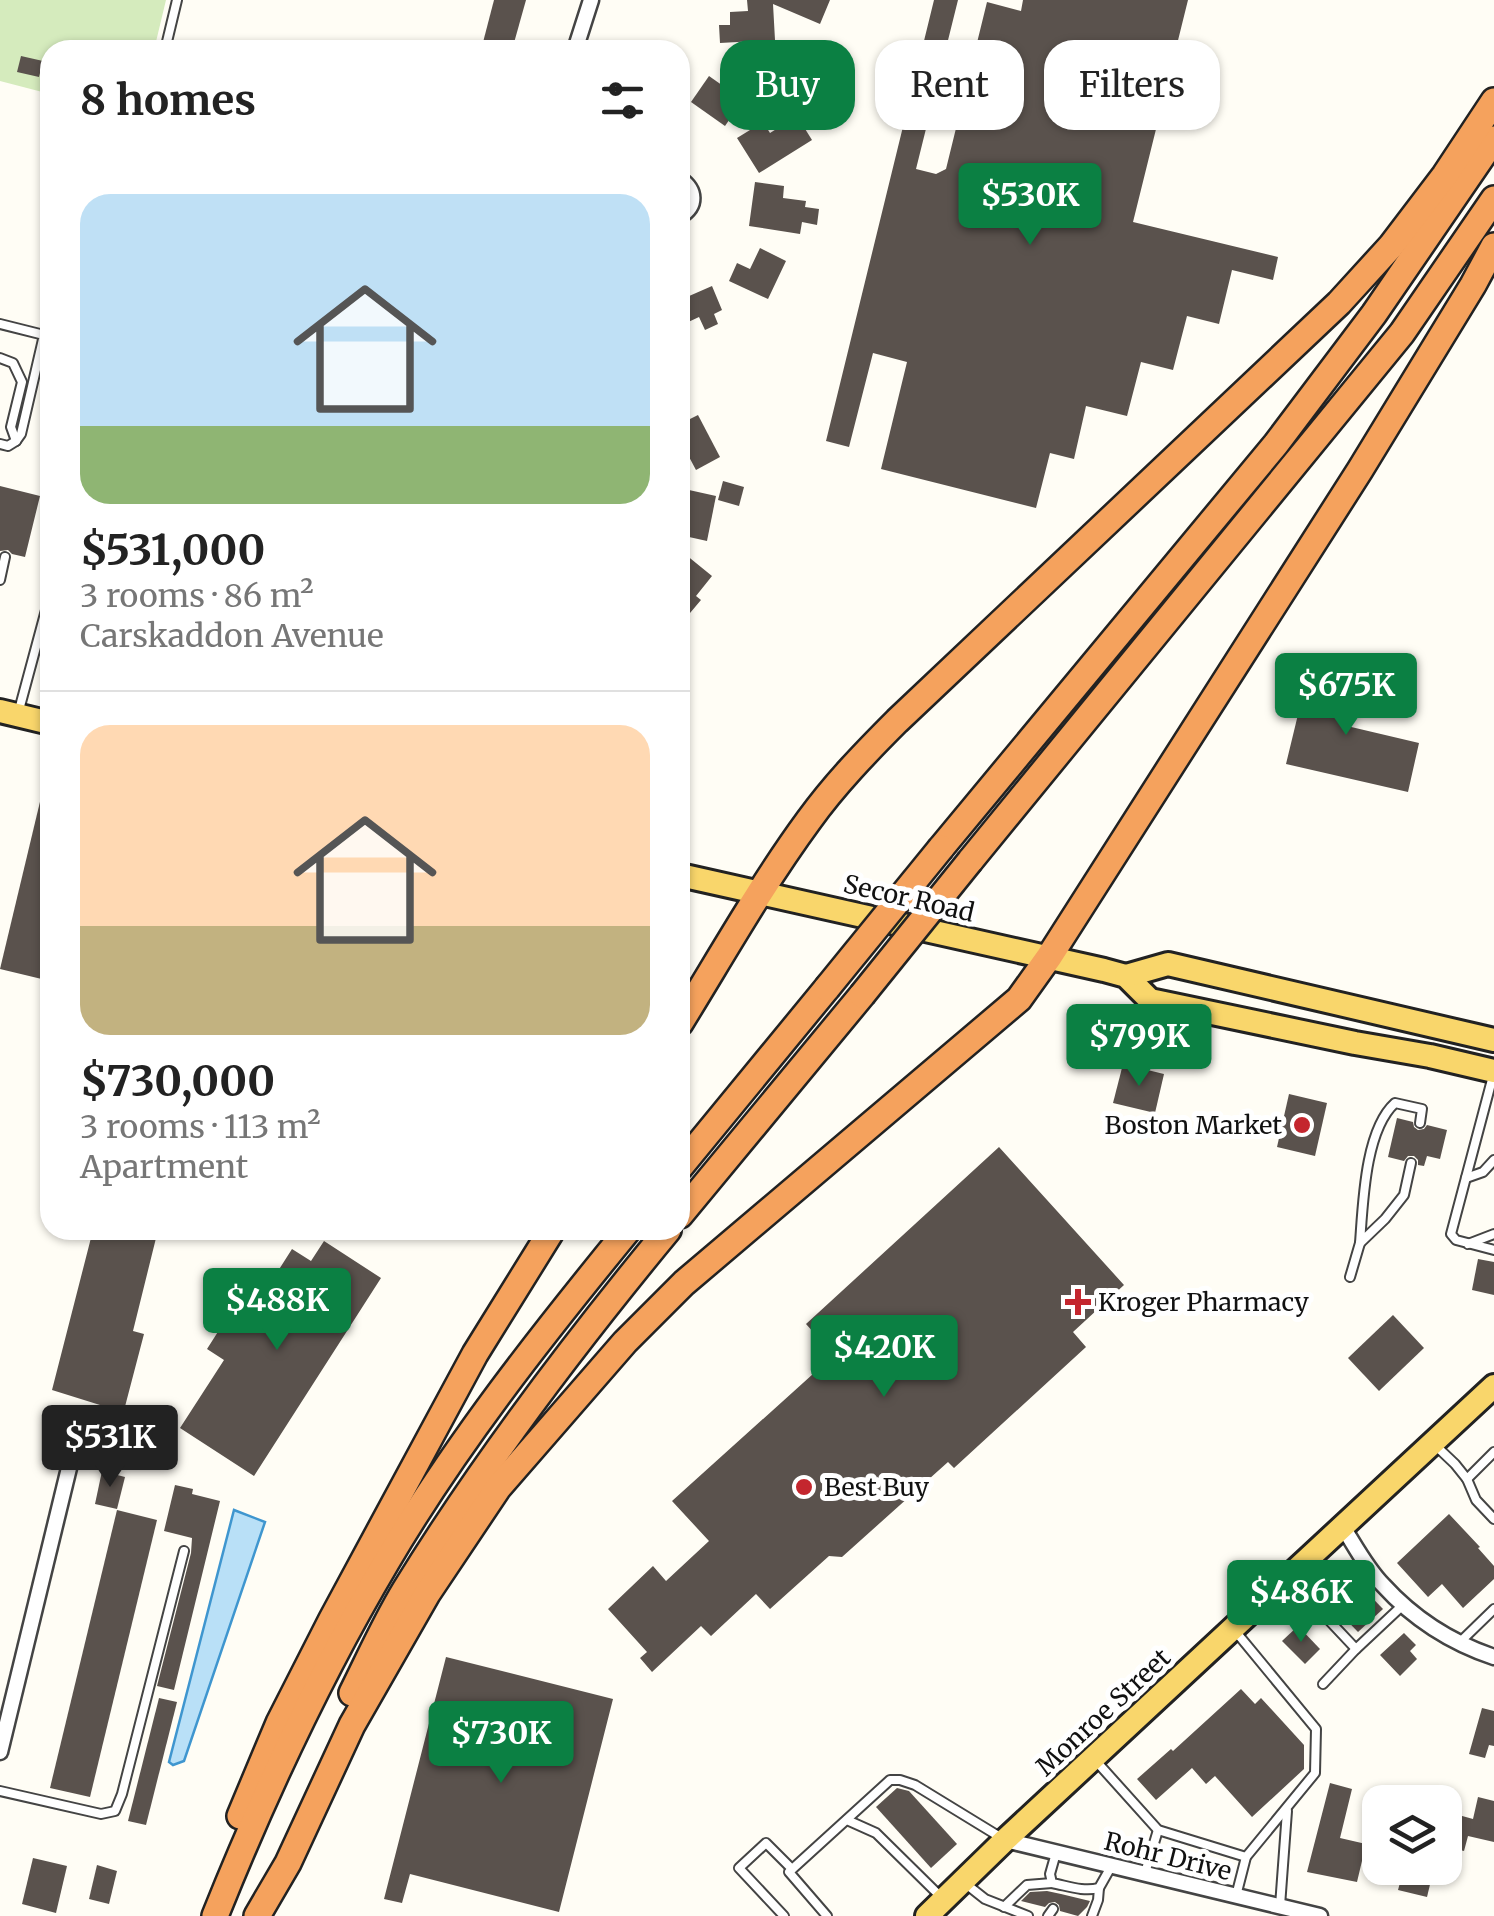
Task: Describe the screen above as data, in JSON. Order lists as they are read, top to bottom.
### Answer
{
  "streets": {
    "main road": ["Secor Road", "Monroe Street"],
    "street": ["Rohr Drive"]
  },
  "crossings": [
    ["Monroe Street", "Rohr Drive"]
  ],
  "places": {
    "other": ["Boston Market", "Best Buy"],
    "health": ["Kroger Pharmacy"]
  },
  "page": {
    "chip": ["Buy", "Rent", "Filters"],
    "heading": "8 homes",
    "list": [
      {
        "name": "$531,000",
        "note": "3 rooms · 86 m² · Carskaddon Avenue"
      },
      {
        "name": "$730,000",
        "note": "3 rooms · 113 m² · Apartment"
      }
    ],
    "price": [
      "$530K",
      "$675K",
      "$799K",
      "$488K",
      "$420K",
      "$531K",
      "$486K",
      "$730K"
    ]
  }
}
